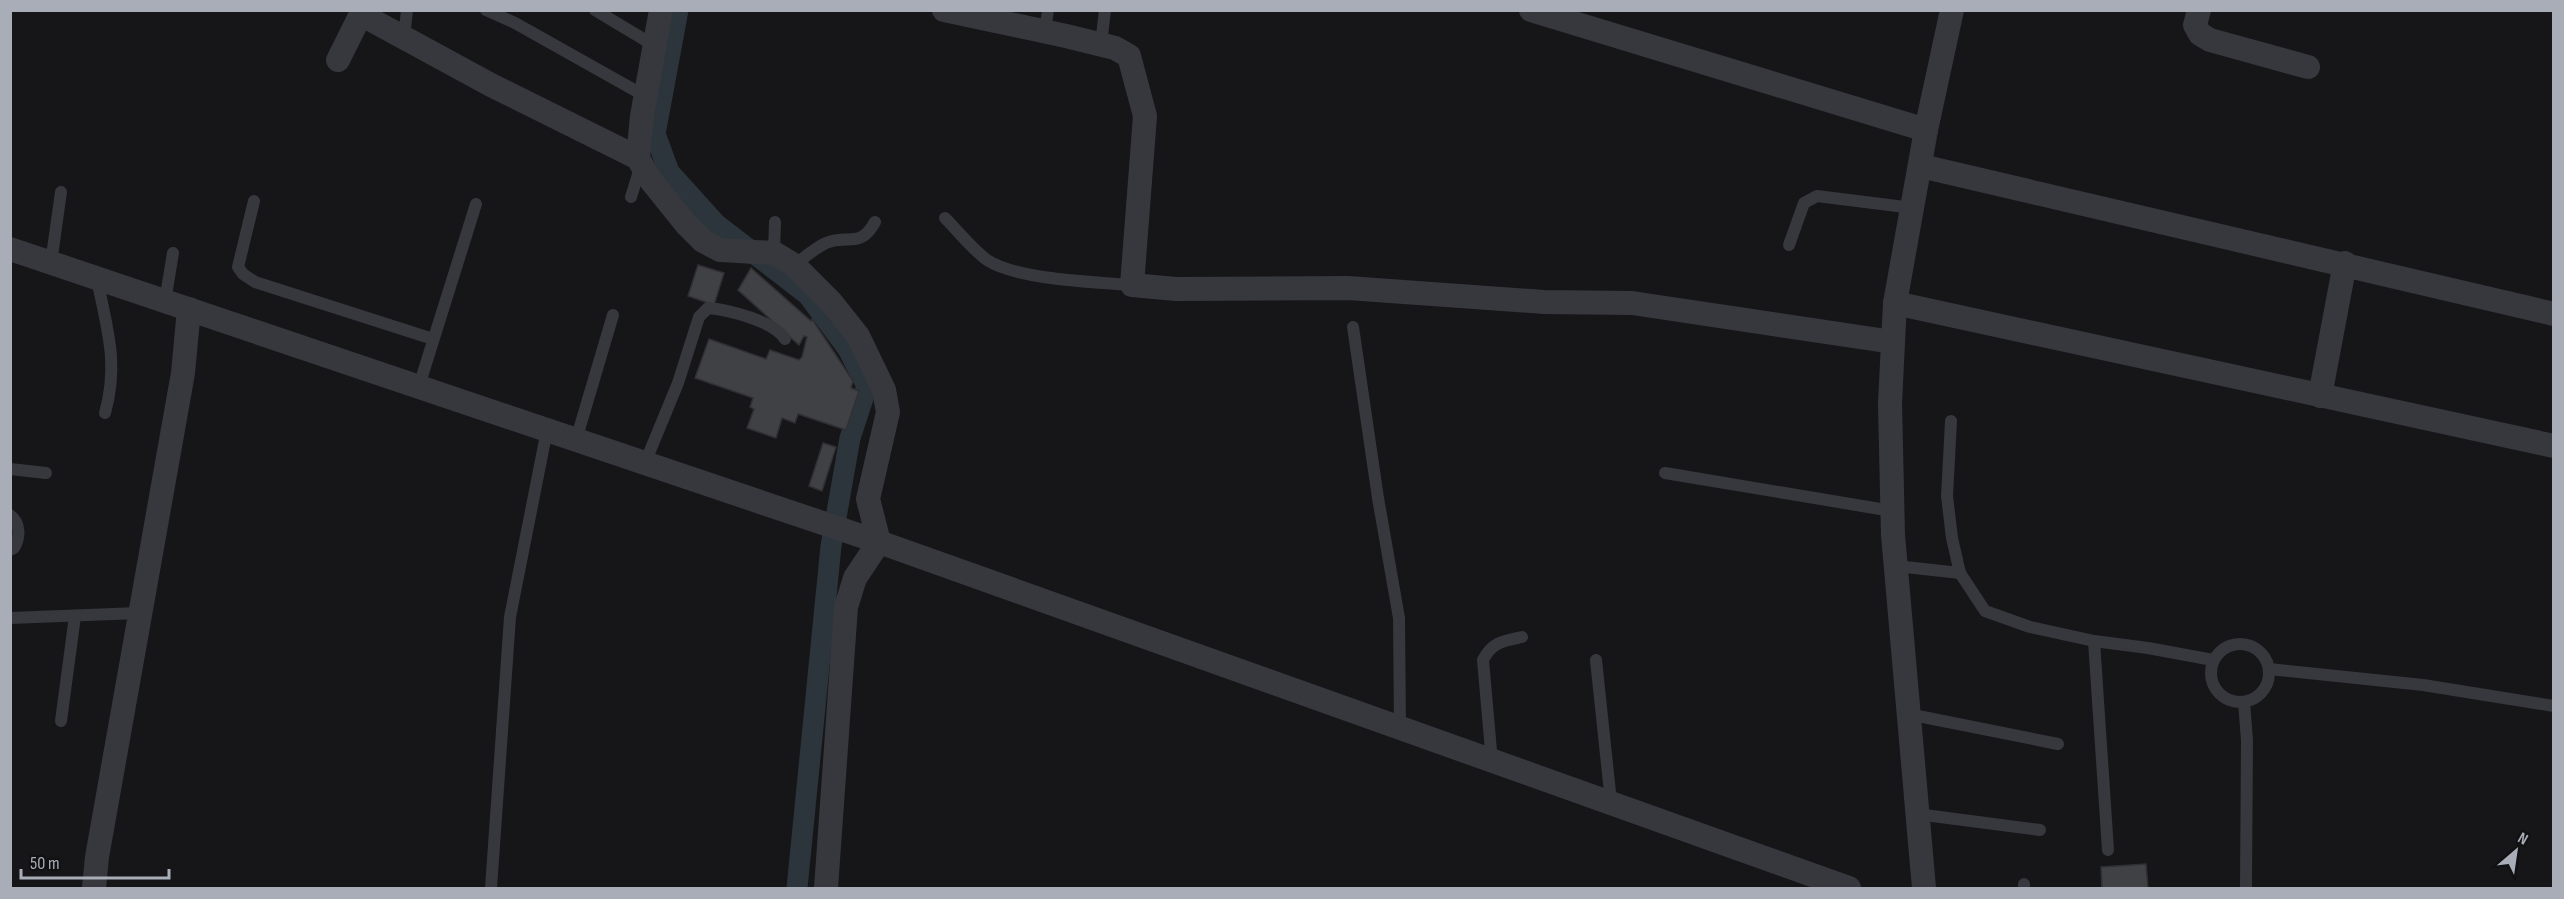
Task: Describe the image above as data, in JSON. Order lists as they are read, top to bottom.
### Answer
{
  "scale_bar": "50 m",
  "north": "top right"
}
